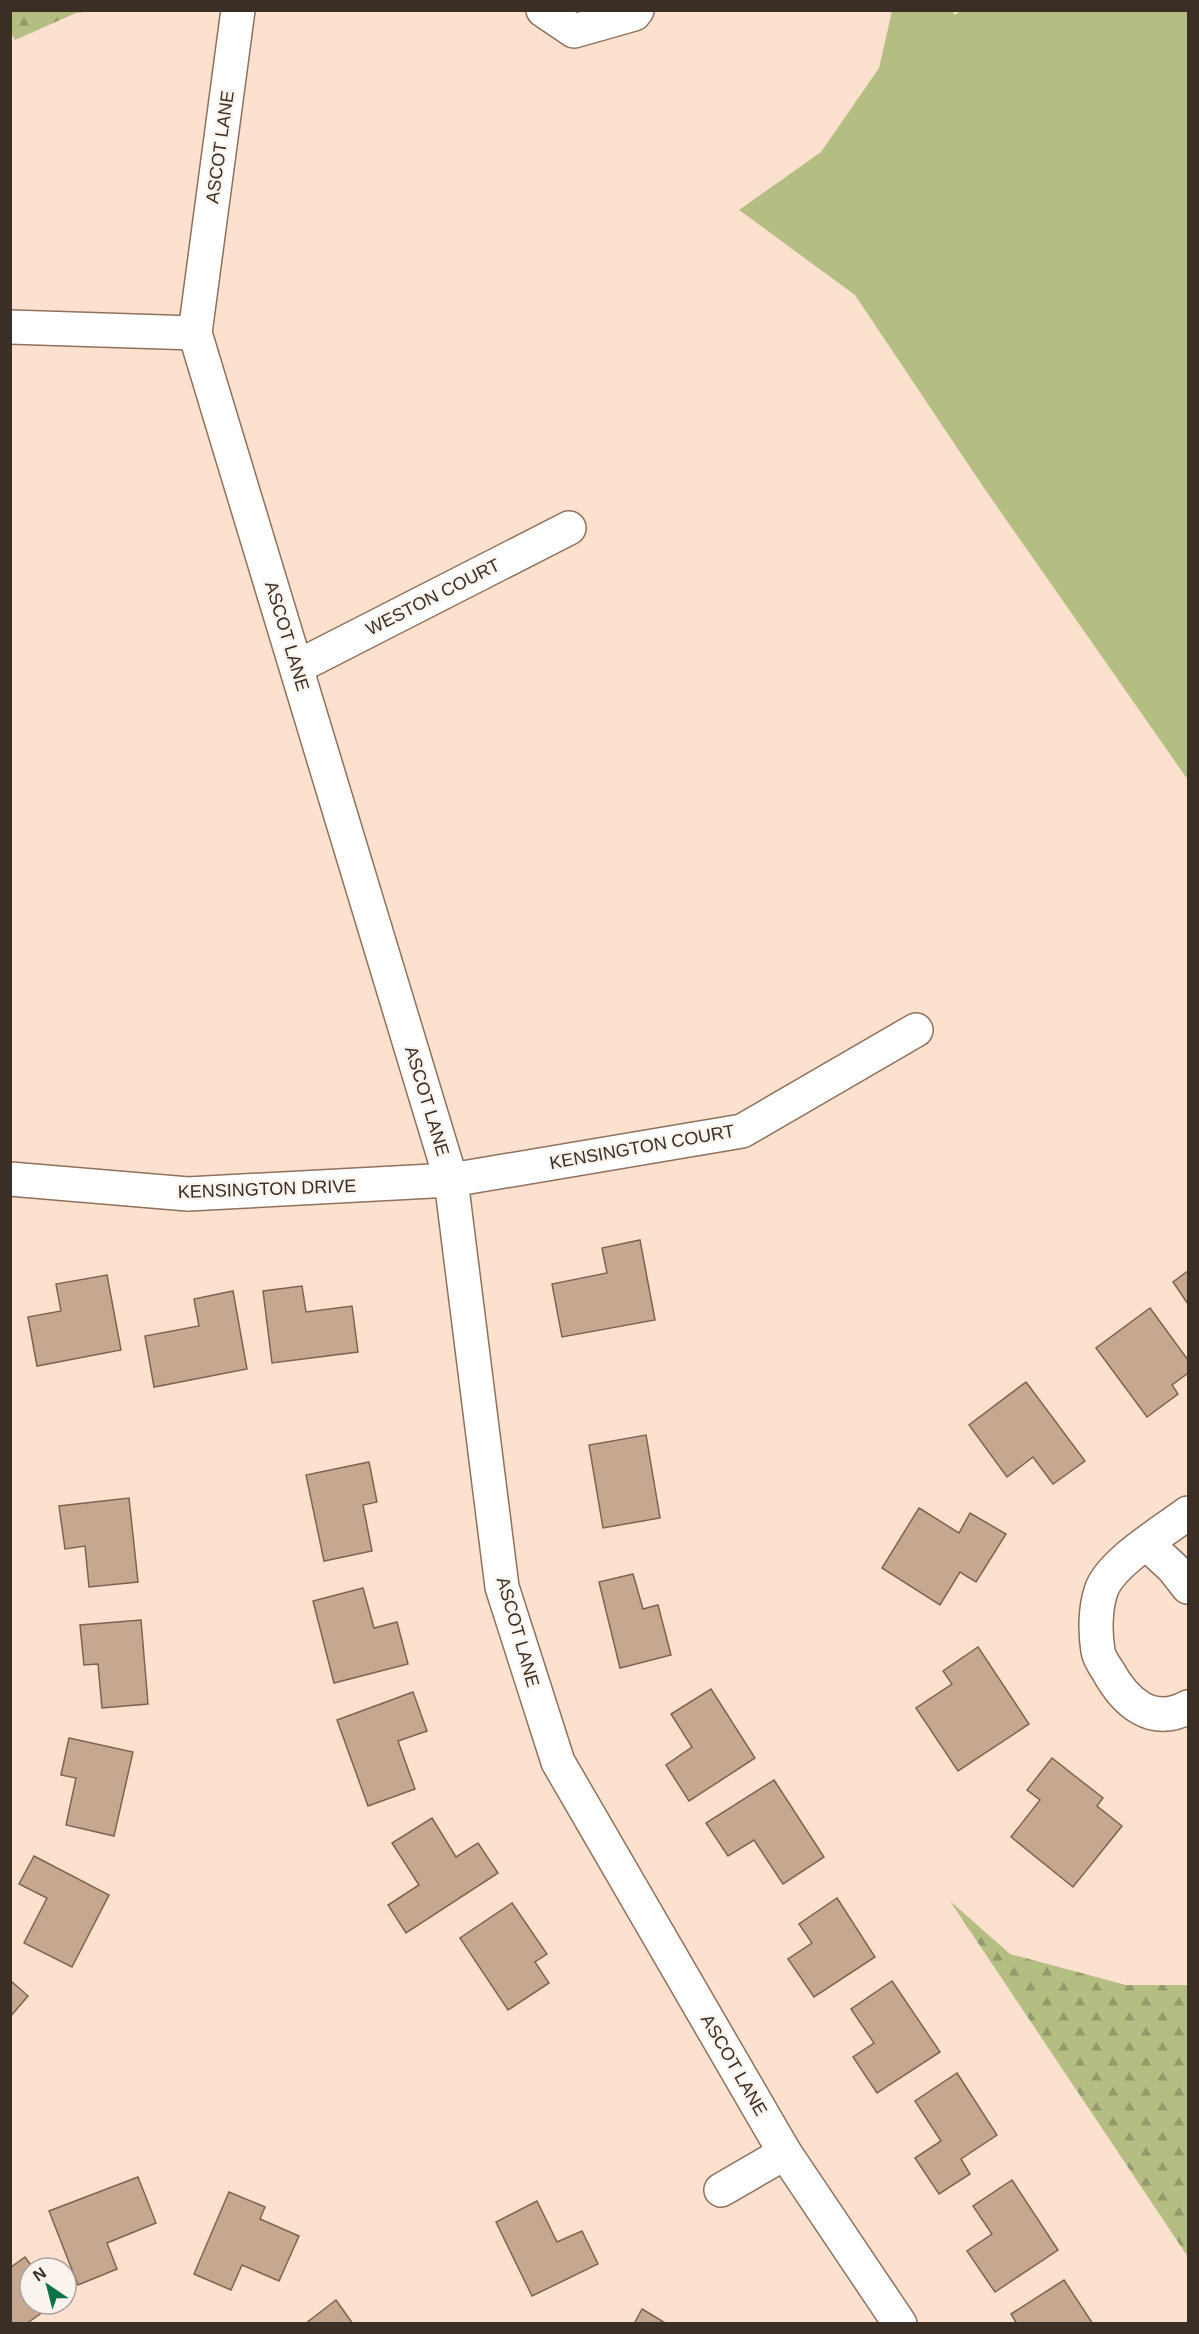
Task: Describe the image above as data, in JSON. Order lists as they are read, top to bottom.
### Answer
{
  "streets": {
    "street": [
      "ASCOT LANE",
      "WESTON COURT",
      "KENSINGTON COURT",
      "KENSINGTON DRIVE"
    ]
  },
  "crossings": [
    ["ASCOT LANE", "WESTON COURT"],
    ["ASCOT LANE", "KENSINGTON COURT"],
    ["ASCOT LANE", "KENSINGTON DRIVE"],
    ["KENSINGTON COURT", "KENSINGTON DRIVE"]
  ],
  "north": "top left"
}
